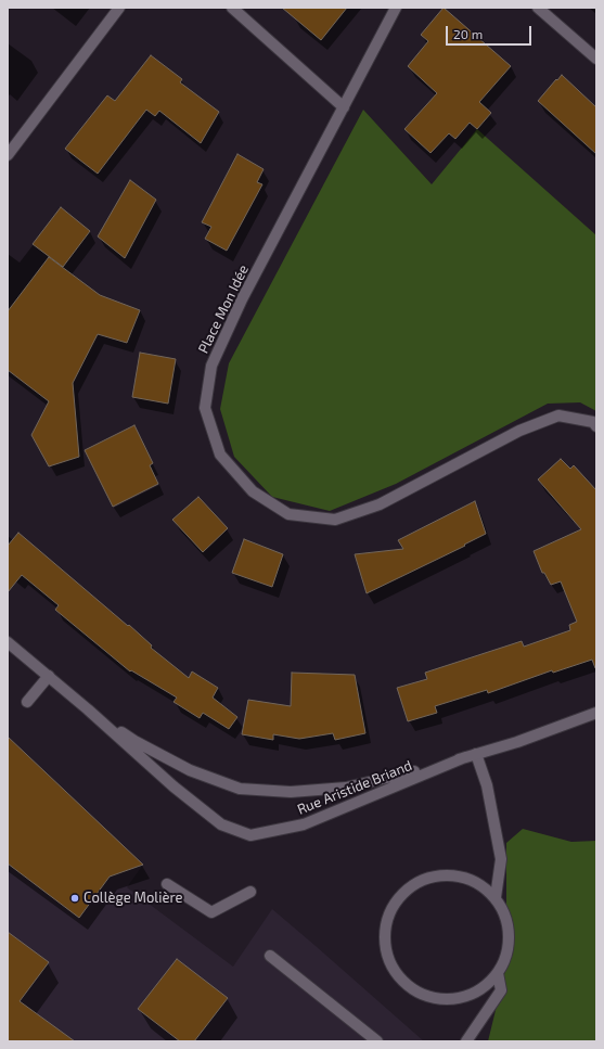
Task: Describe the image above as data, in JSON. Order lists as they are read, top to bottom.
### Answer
{
  "streets": {
    "street": ["Place Mon Idée", "Rue Aristide Briand"]
  },
  "places": ["Collège Molière"],
  "scale_bar": "20 m"
}
